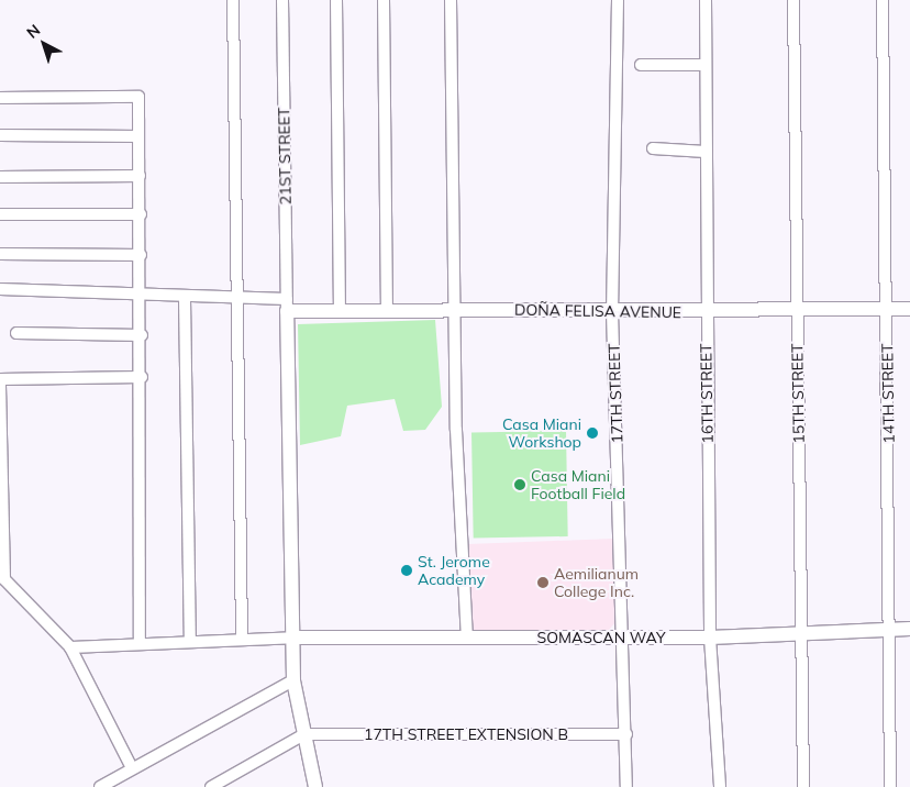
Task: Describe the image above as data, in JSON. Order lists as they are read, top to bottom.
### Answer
{
  "streets": {
    "street": [
      "21ST STREET",
      "DOÑA FELISA AVENUE",
      "17TH STREET",
      "16TH STREET",
      "15TH STREET",
      "14TH STREET",
      "SOMASCAN WAY",
      "17TH STREET EXTENSION B"
    ]
  },
  "crossings": [
    ["21ST STREET", "DOÑA FELISA AVENUE"],
    ["DOÑA FELISA AVENUE", "17TH STREET"],
    ["DOÑA FELISA AVENUE", "16TH STREET"],
    ["DOÑA FELISA AVENUE", "15TH STREET"],
    ["DOÑA FELISA AVENUE", "14TH STREET"],
    ["17TH STREET", "SOMASCAN WAY"],
    ["17TH STREET", "17TH STREET EXTENSION B"],
    ["16TH STREET", "SOMASCAN WAY"],
    ["15TH STREET", "SOMASCAN WAY"],
    ["14TH STREET", "SOMASCAN WAY"]
  ],
  "places": [
    "Casa Miani Workshop",
    "Casa Miani Football Field",
    "St. Jerome Academy",
    "Aemilianum College Inc."
  ],
  "north": "top left"
}
